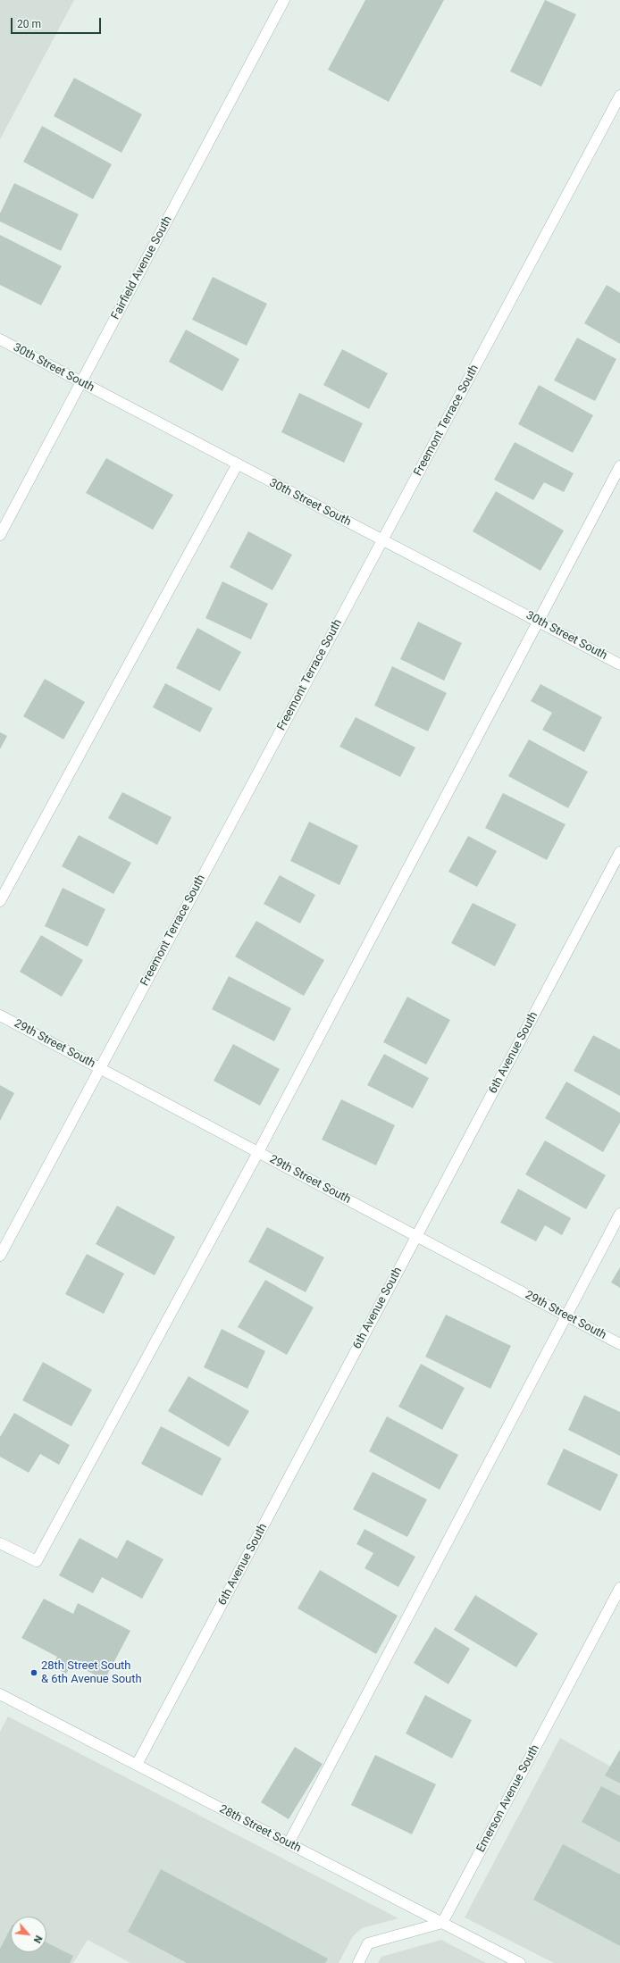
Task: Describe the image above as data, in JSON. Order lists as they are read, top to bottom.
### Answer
{
  "streets": {
    "street": [
      "Fairfield Avenue South",
      "30th Street South",
      "Freemont Terrace South",
      "29th Street South",
      "6th Avenue South",
      "Emerson Avenue South",
      "28th Street South"
    ]
  },
  "crossings": [
    ["Fairfield Avenue South", "30th Street South"],
    ["30th Street South", "Freemont Terrace South"],
    ["Freemont Terrace South", "29th Street South"],
    ["29th Street South", "6th Avenue South"],
    ["6th Avenue South", "28th Street South"],
    ["Emerson Avenue South", "28th Street South"]
  ],
  "places": ["28th Street South & 6th Avenue South"],
  "scale_bar": "20 m",
  "north": "bottom right"
}
